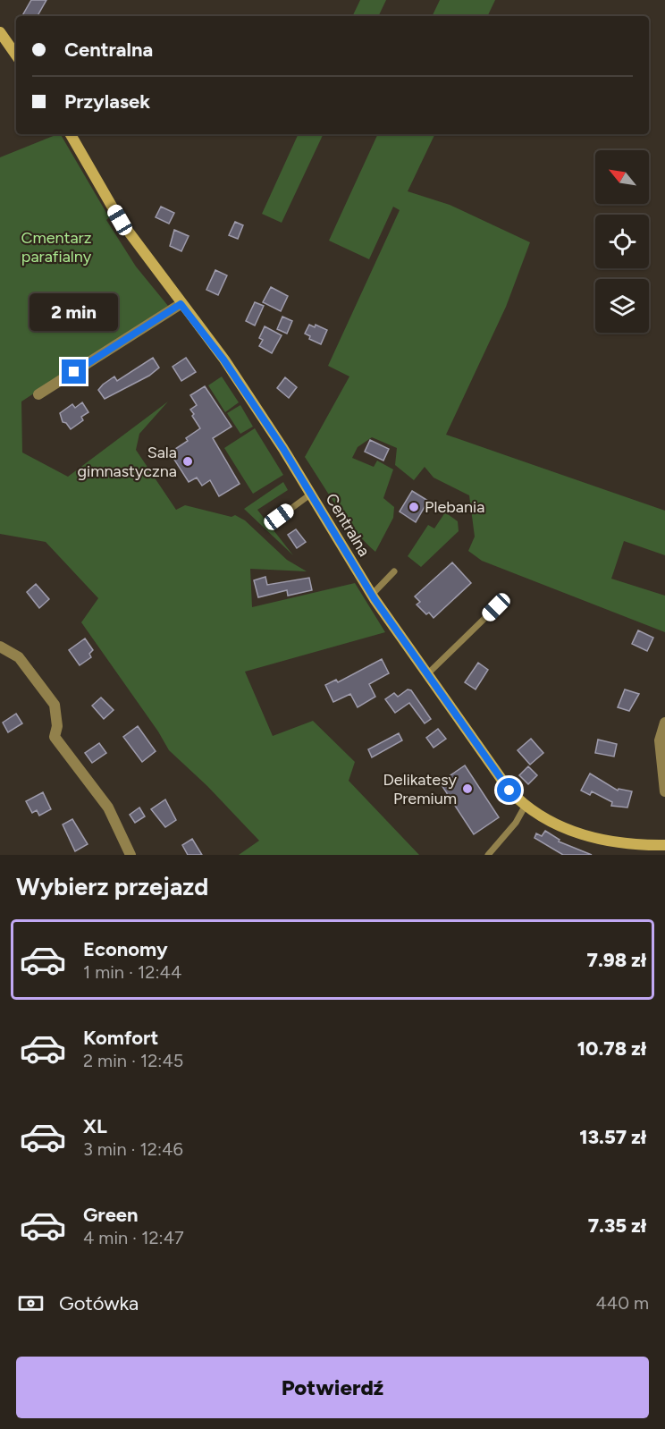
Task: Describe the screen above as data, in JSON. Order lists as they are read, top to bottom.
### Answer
{
  "streets": {
    "street": ["Centralna"]
  },
  "parks": ["Cmentarz parafialny"],
  "places": ["Sala gimnastyczna", "Plebania", "Delikatesy Premium"],
  "north": "top left",
  "page": {
    "banner": ["Centralna", "Przylasek"],
    "bubble": "2 min",
    "heading": "Wybierz przejazd",
    "list": [
      {
        "name": "Economy",
        "note": "1 min · 12:44",
        "value": "7.98 zł"
      },
      {
        "name": "Komfort",
        "note": "2 min · 12:45",
        "value": "10.78 zł"
      },
      {
        "name": "XL",
        "note": "3 min · 12:46",
        "value": "13.57 zł"
      },
      {
        "name": "Green",
        "note": "4 min · 12:47",
        "value": "7.35 zł"
      }
    ],
    "pay": ["Gotówka", "440 m"],
    "buttons": "Potwierdź"
  }
}
